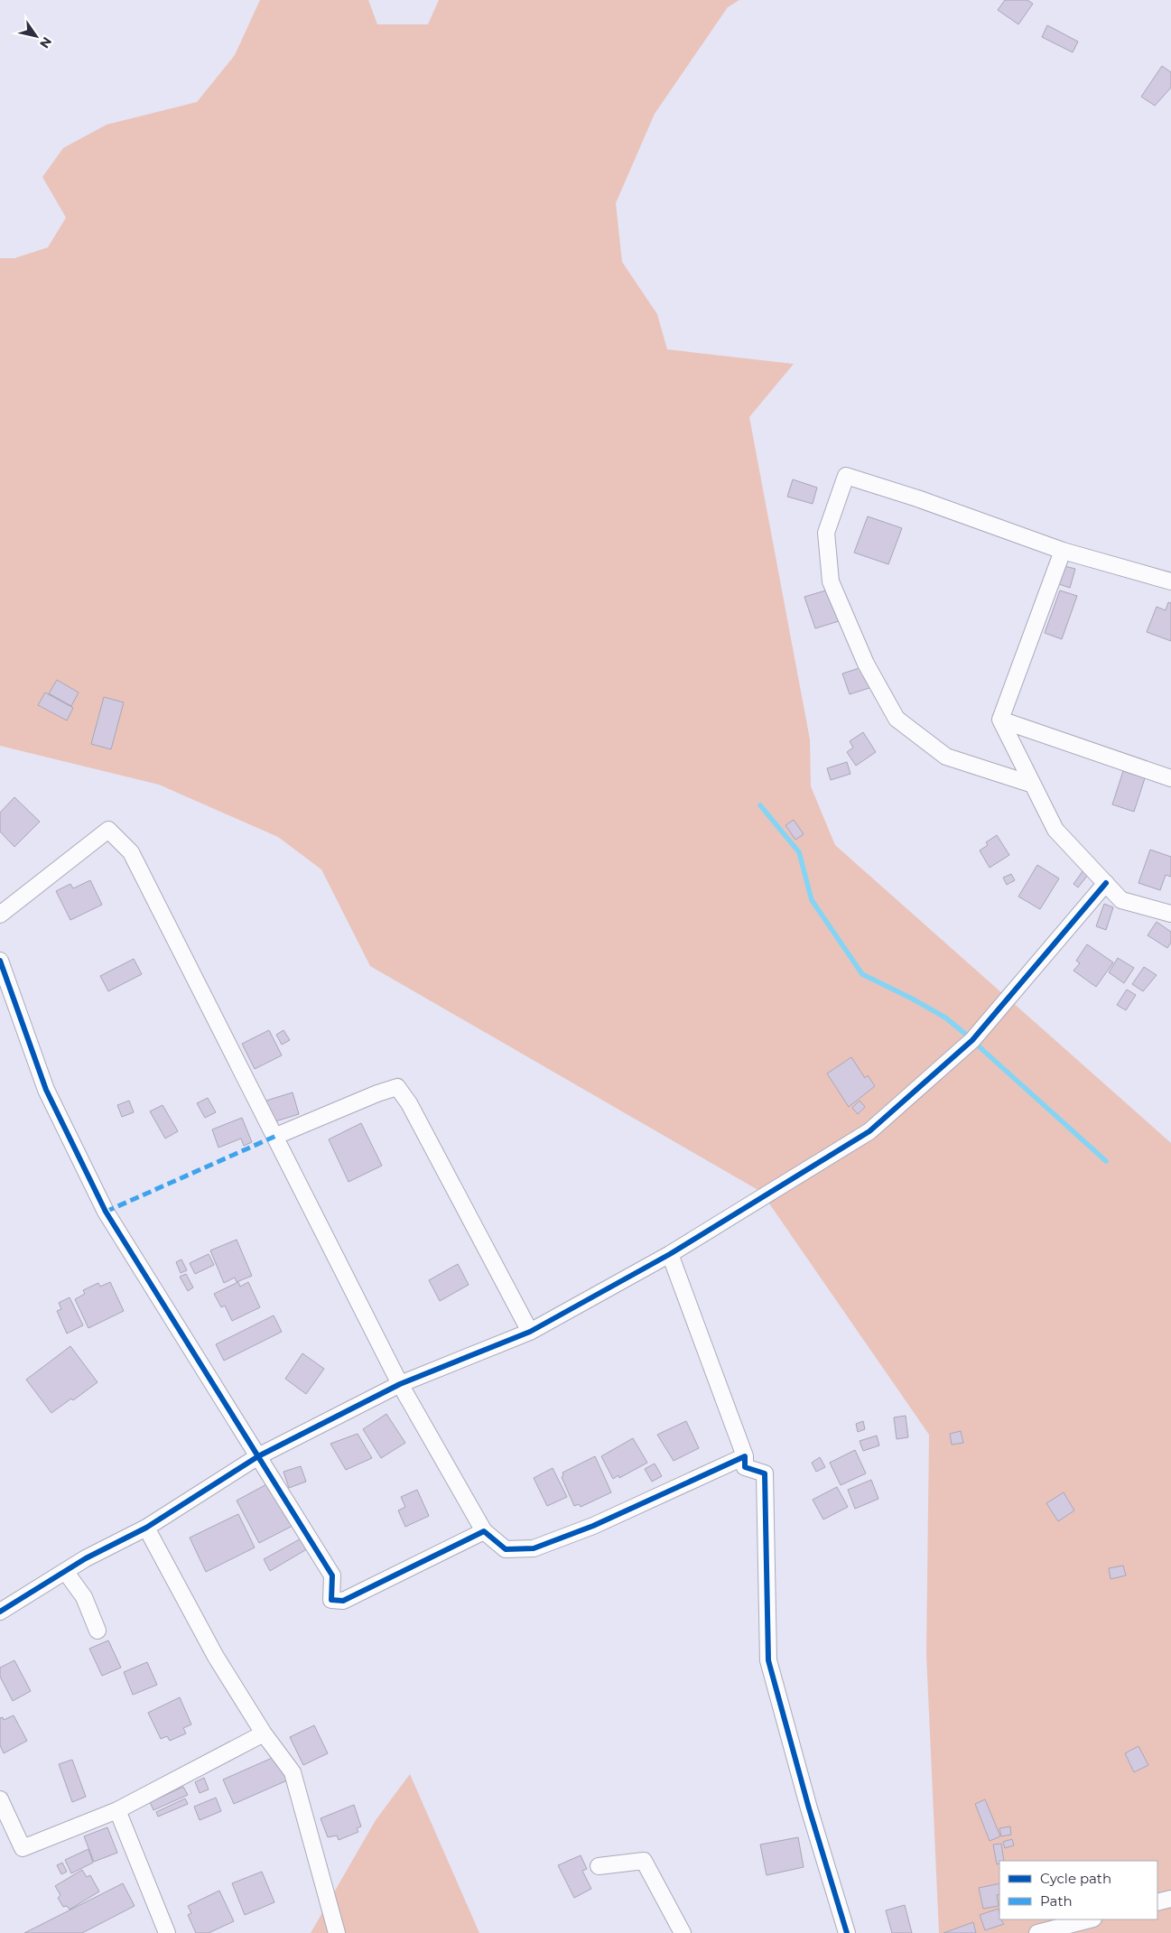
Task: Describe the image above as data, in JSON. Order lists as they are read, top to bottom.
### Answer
{
  "legend": ["Cycle path", "Path"],
  "north": "bottom right"
}
